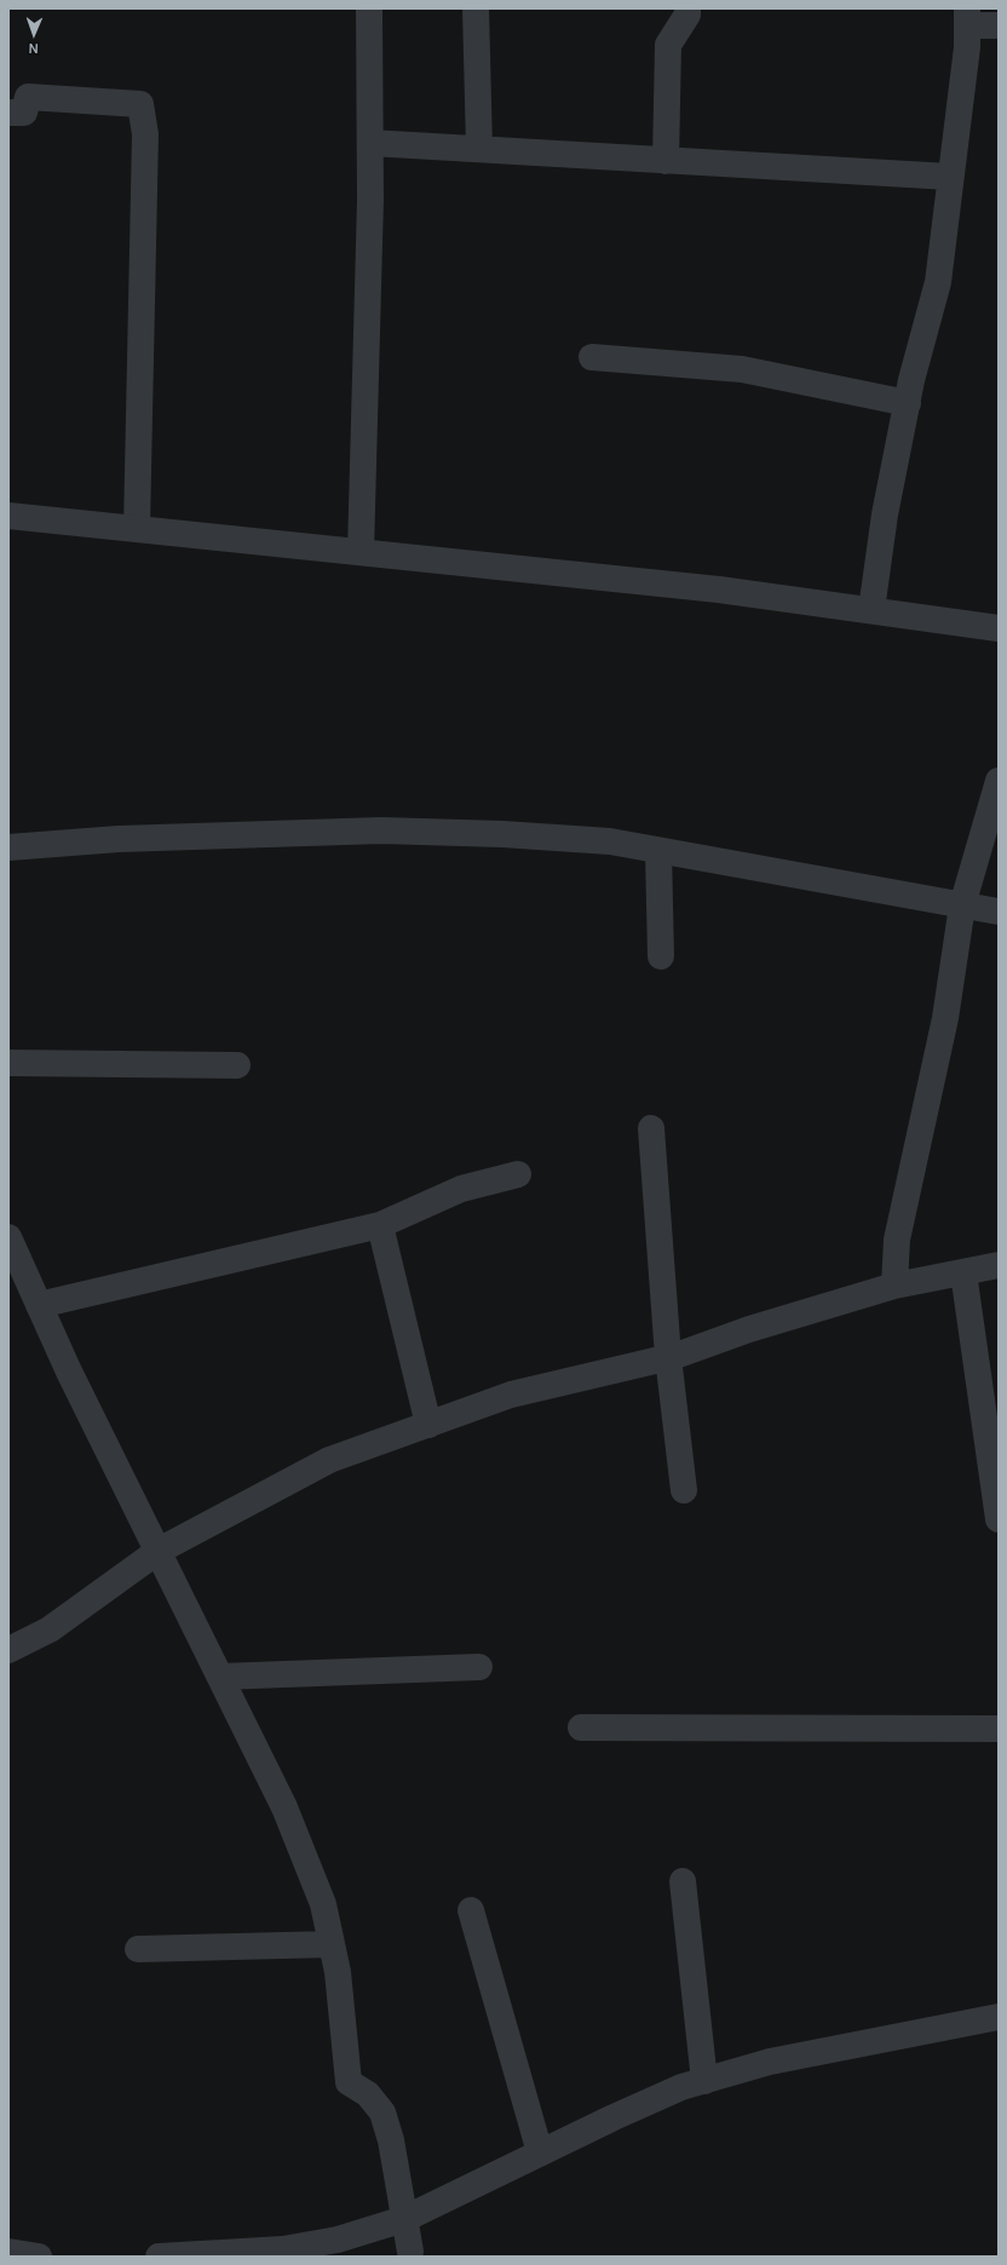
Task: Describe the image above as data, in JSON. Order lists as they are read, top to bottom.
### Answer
{
  "north": "bottom"
}
